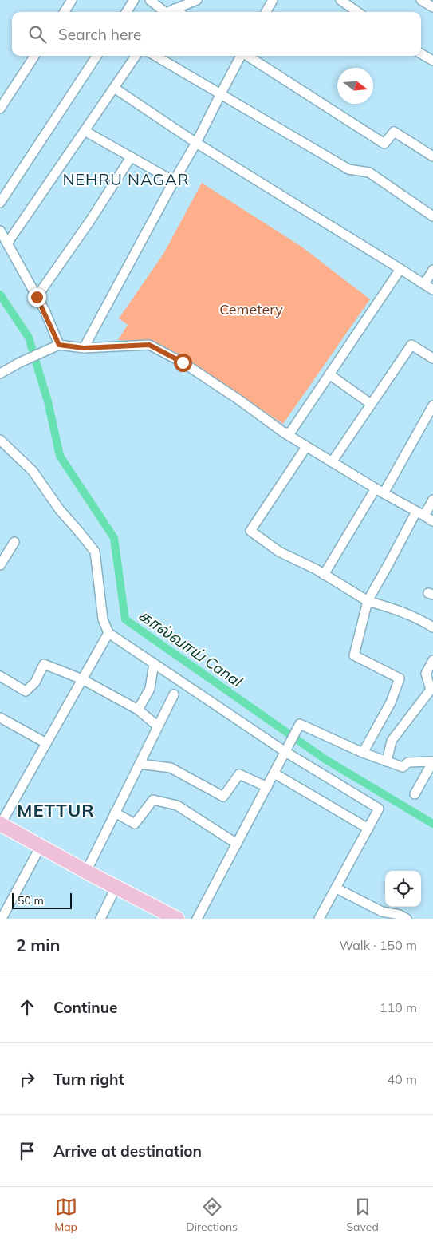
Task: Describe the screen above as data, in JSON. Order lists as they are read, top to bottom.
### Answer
{
  "districts": ["NEHRU NAGAR", "METTUR"],
  "water": ["கால்வாய் Canal"],
  "parks": ["Cemetery"],
  "scale_bar": "50 m",
  "north": "right",
  "page": {
    "search": "Search here",
    "scale": "50 m",
    "heading": ["2 min", "Walk · 150 m"],
    "list": [
      ["Continue", "110 m"],
      ["Turn right", "40 m"],
      "Arrive at destination"
    ],
    "nav": ["Map", "Directions", "Saved"]
  }
}
